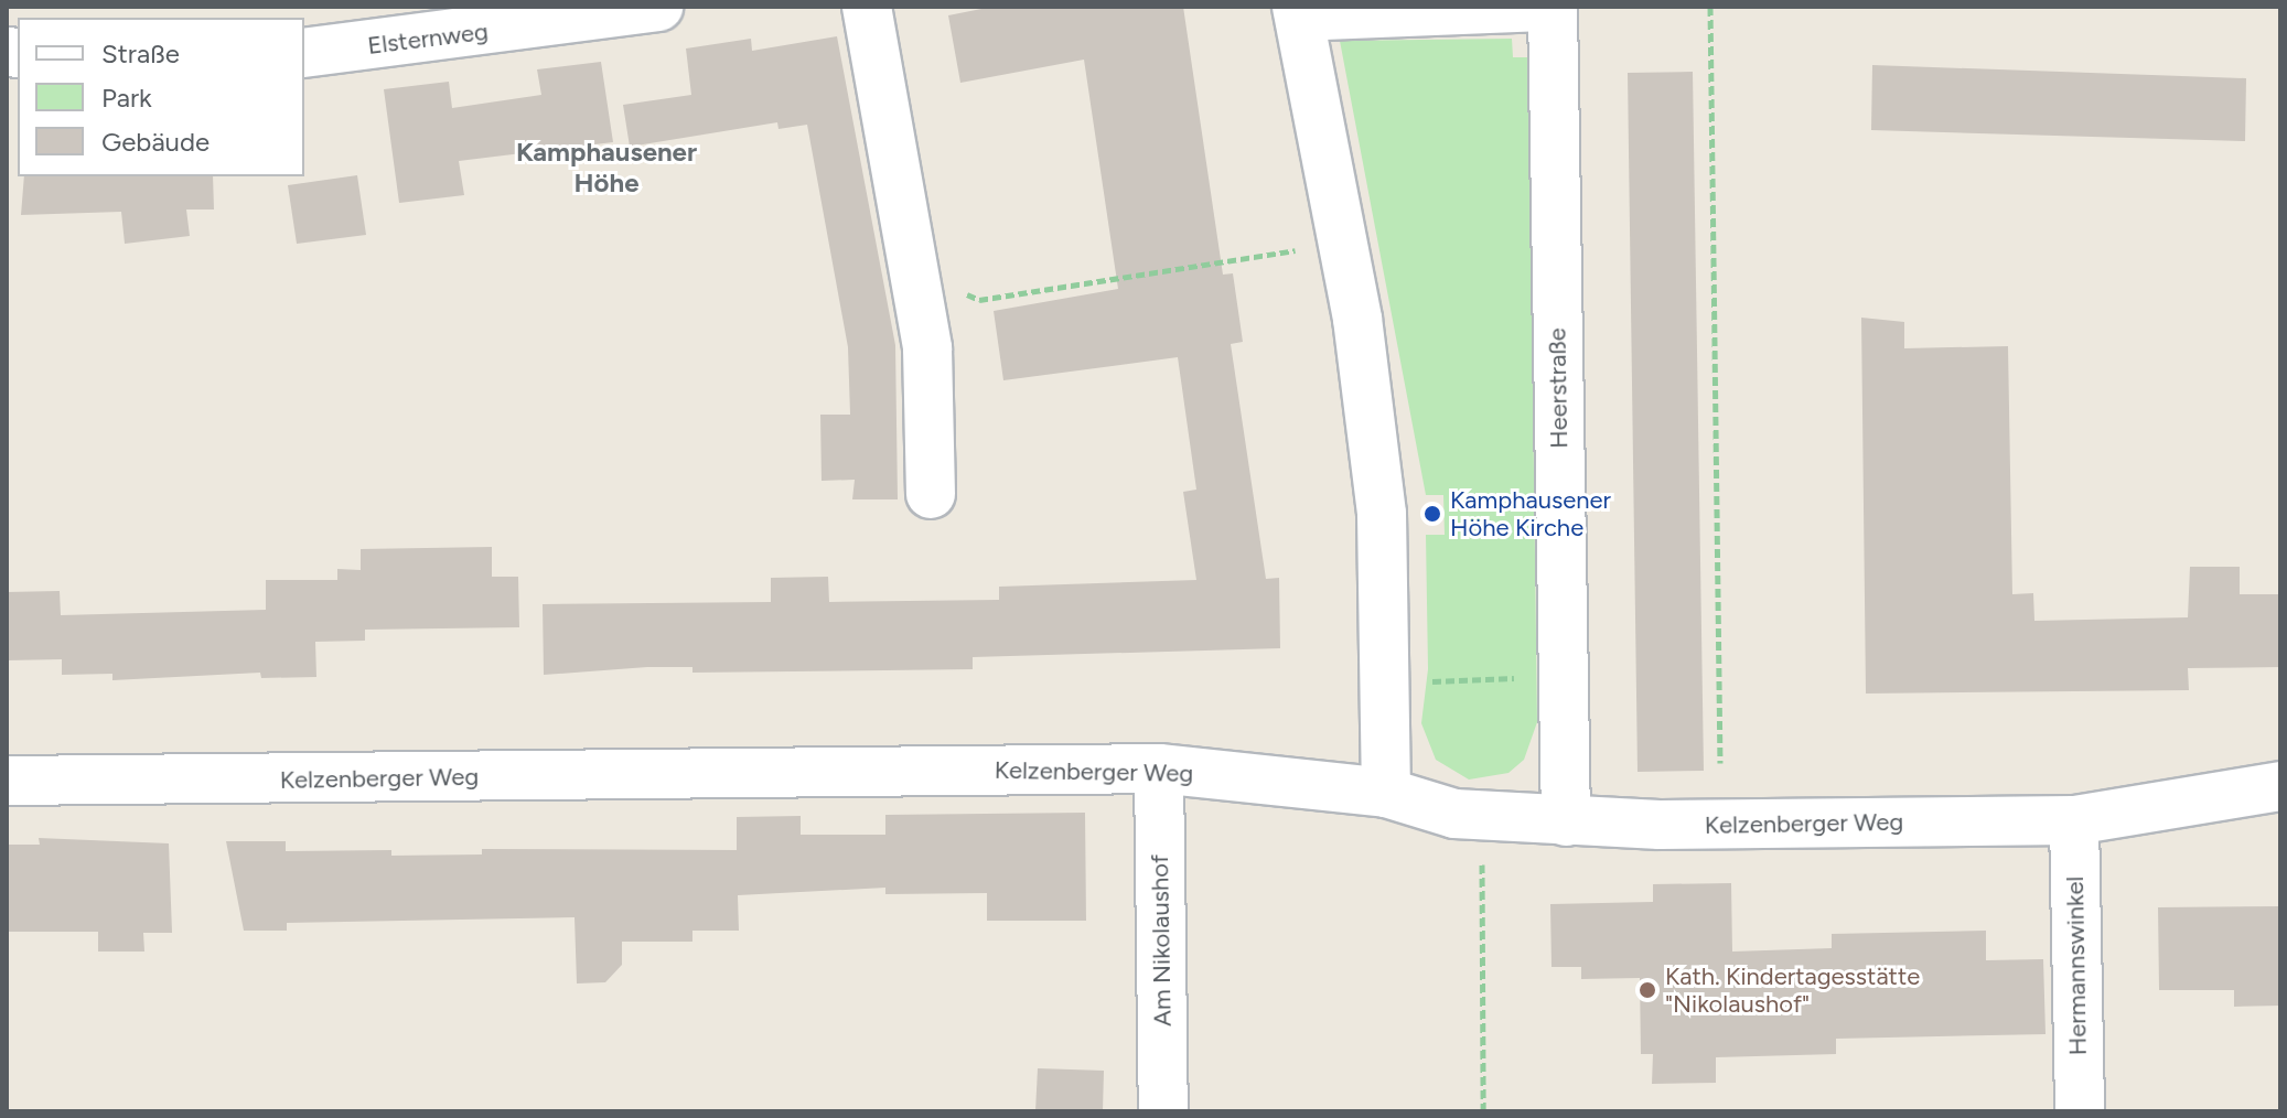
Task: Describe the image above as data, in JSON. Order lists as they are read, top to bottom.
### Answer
{
  "streets": {
    "street": [
      "Elsternweg",
      "Heerstraße",
      "Kelzenberger Weg",
      "Am Nikolaushof",
      "Hermannswinkel"
    ]
  },
  "crossings": [
    ["Heerstraße", "Kelzenberger Weg"],
    ["Kelzenberger Weg", "Am Nikolaushof"],
    ["Kelzenberger Weg", "Hermannswinkel"]
  ],
  "districts": ["Kamphausener Höhe"],
  "places": ["Kamphausener Höhe Kirche", "Kath. Kindertagesstätte \"Nikolaushof\""],
  "legend": ["Straße", "Park", "Gebäude"]
}
